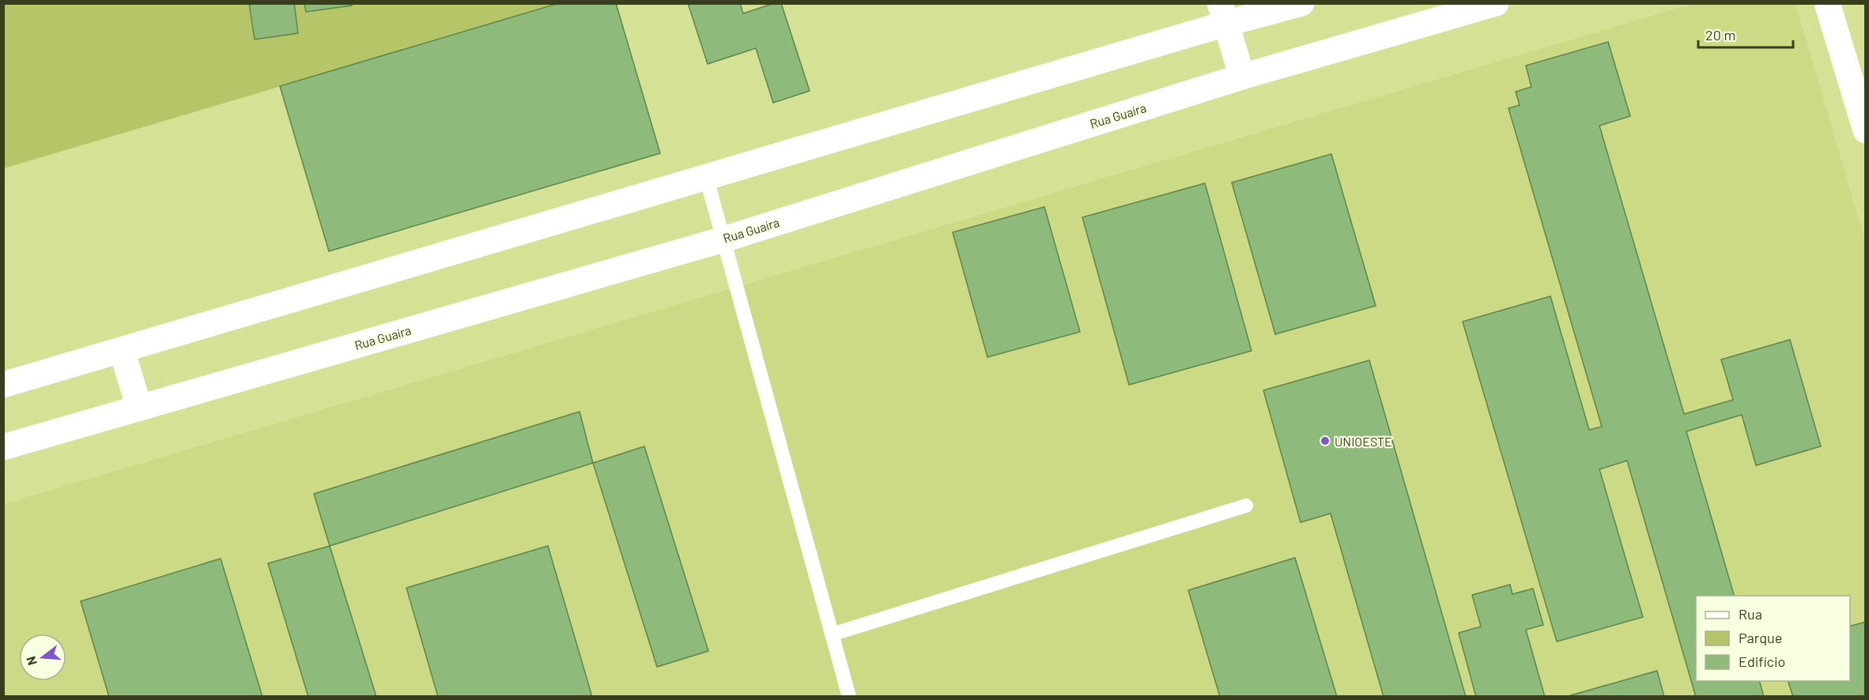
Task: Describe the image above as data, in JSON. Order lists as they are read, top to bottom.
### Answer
{
  "streets": {
    "street": ["Rua Guaíra"]
  },
  "places": ["UNIOESTE"],
  "legend": ["Rua", "Parque", "Edifício"],
  "scale_bar": "20 m",
  "north": "left"
}
